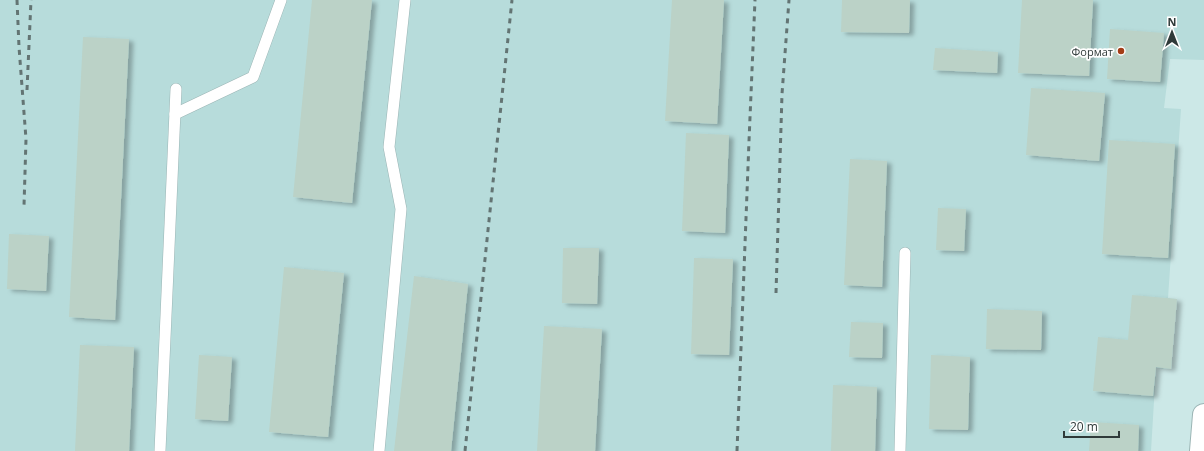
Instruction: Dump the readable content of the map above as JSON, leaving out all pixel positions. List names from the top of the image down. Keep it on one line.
{"places":["Формат"],"scale_bar":"20 m","north":"top"}
